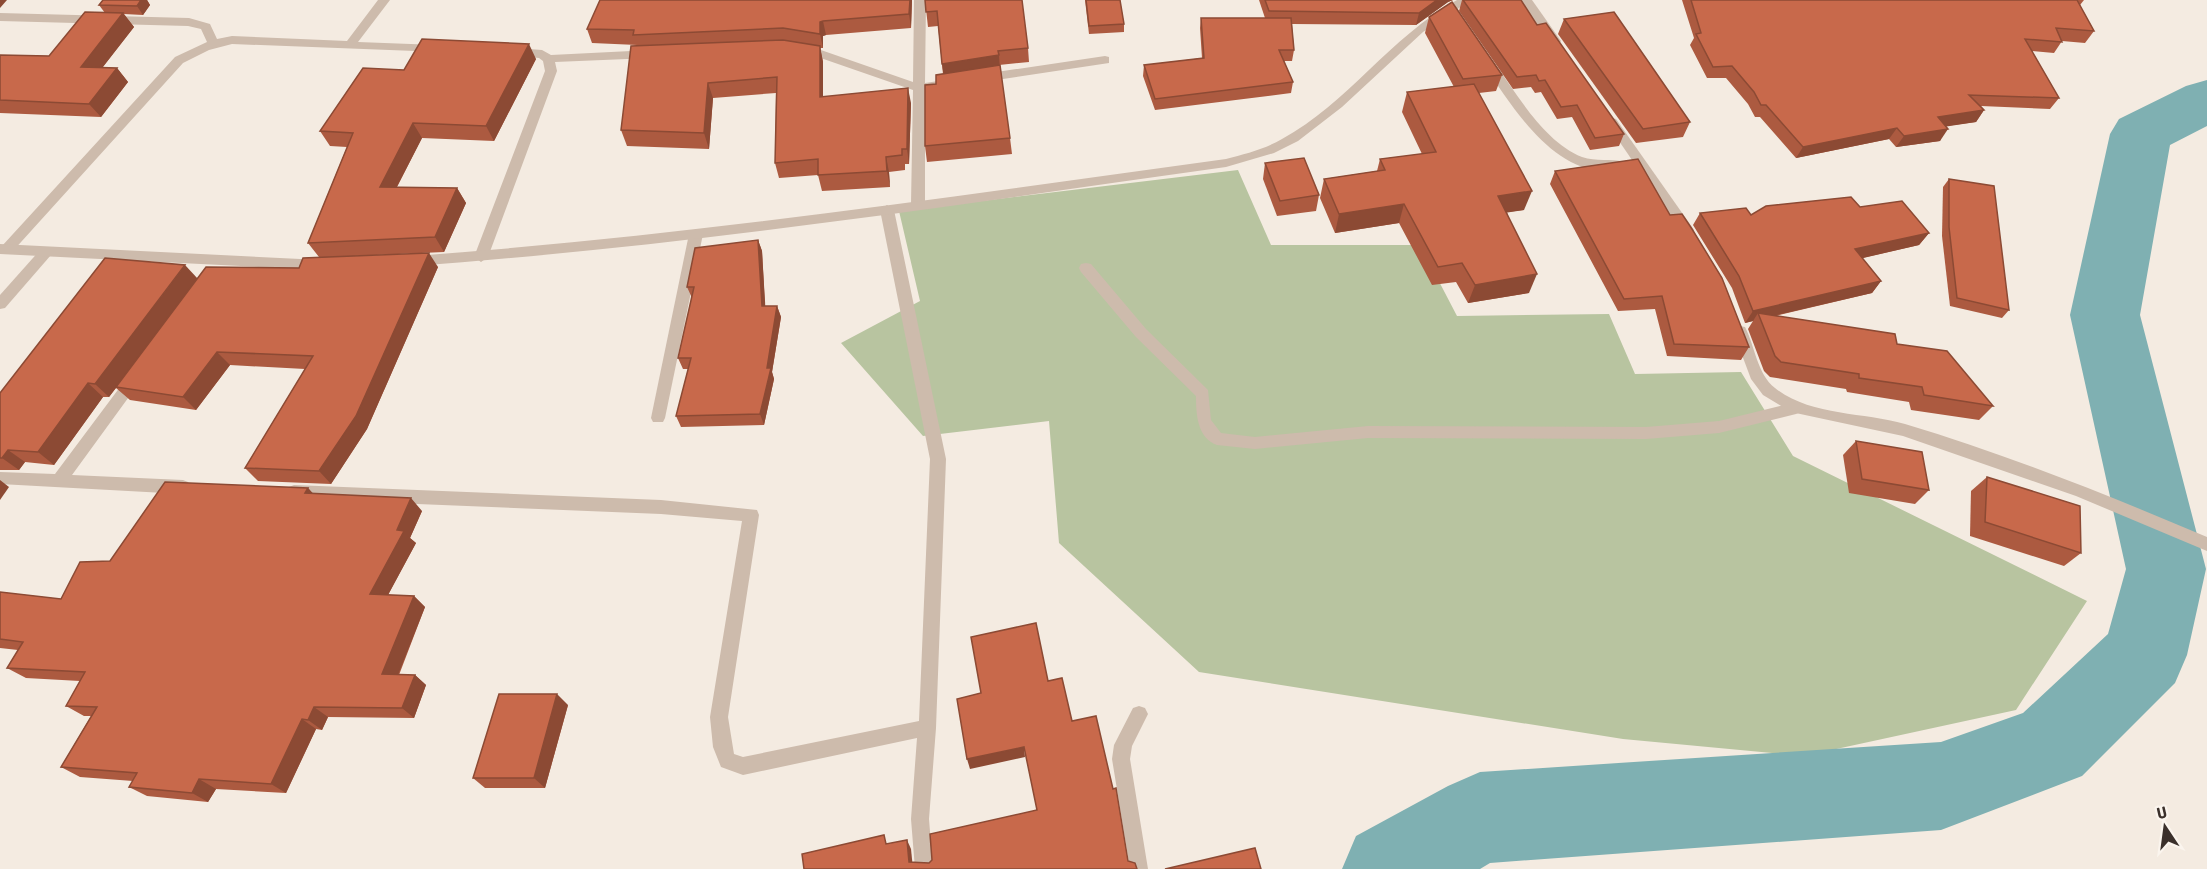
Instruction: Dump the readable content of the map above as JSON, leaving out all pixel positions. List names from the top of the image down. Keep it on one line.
{"north":"top"}
